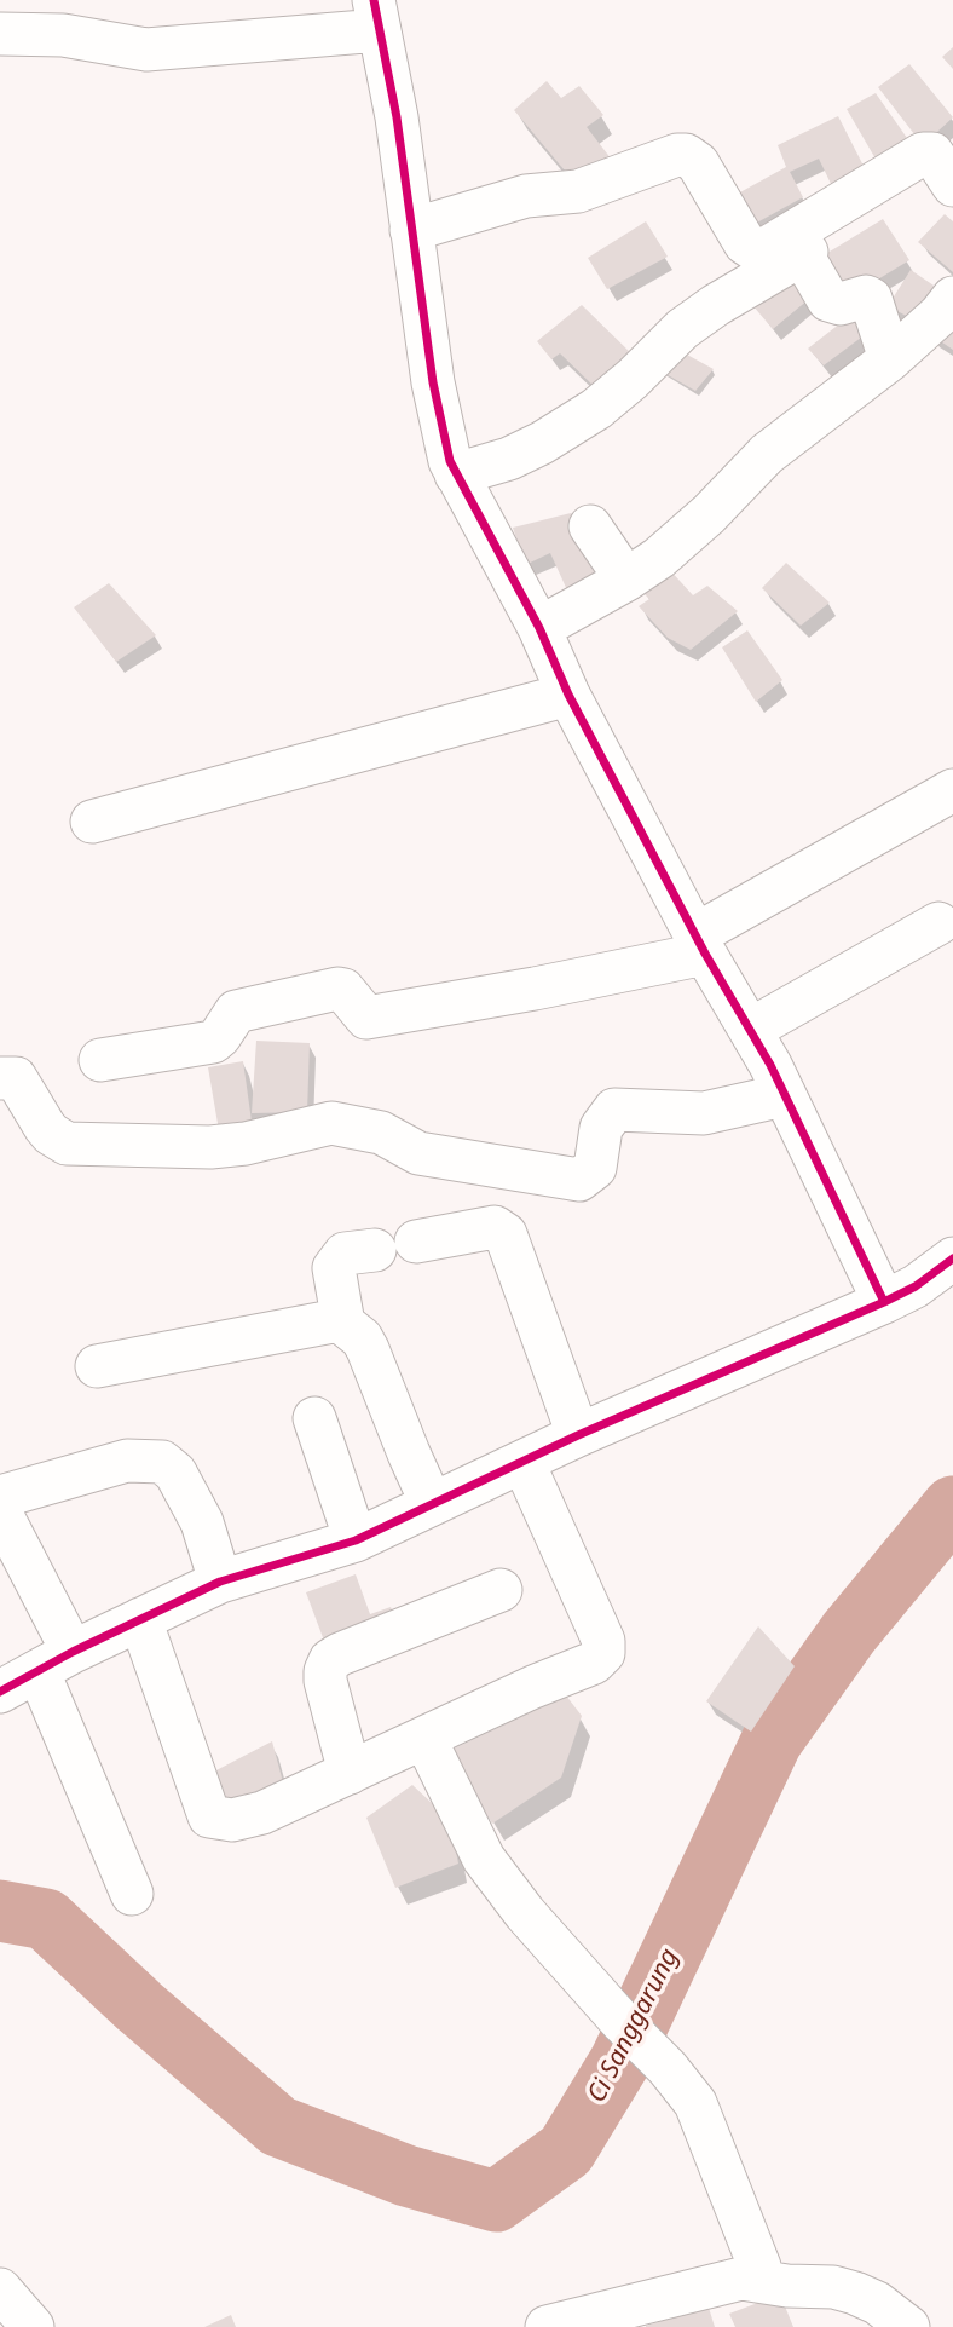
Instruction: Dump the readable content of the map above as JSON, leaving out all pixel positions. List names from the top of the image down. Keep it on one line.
{"water":["Ci Sanggarung"]}
